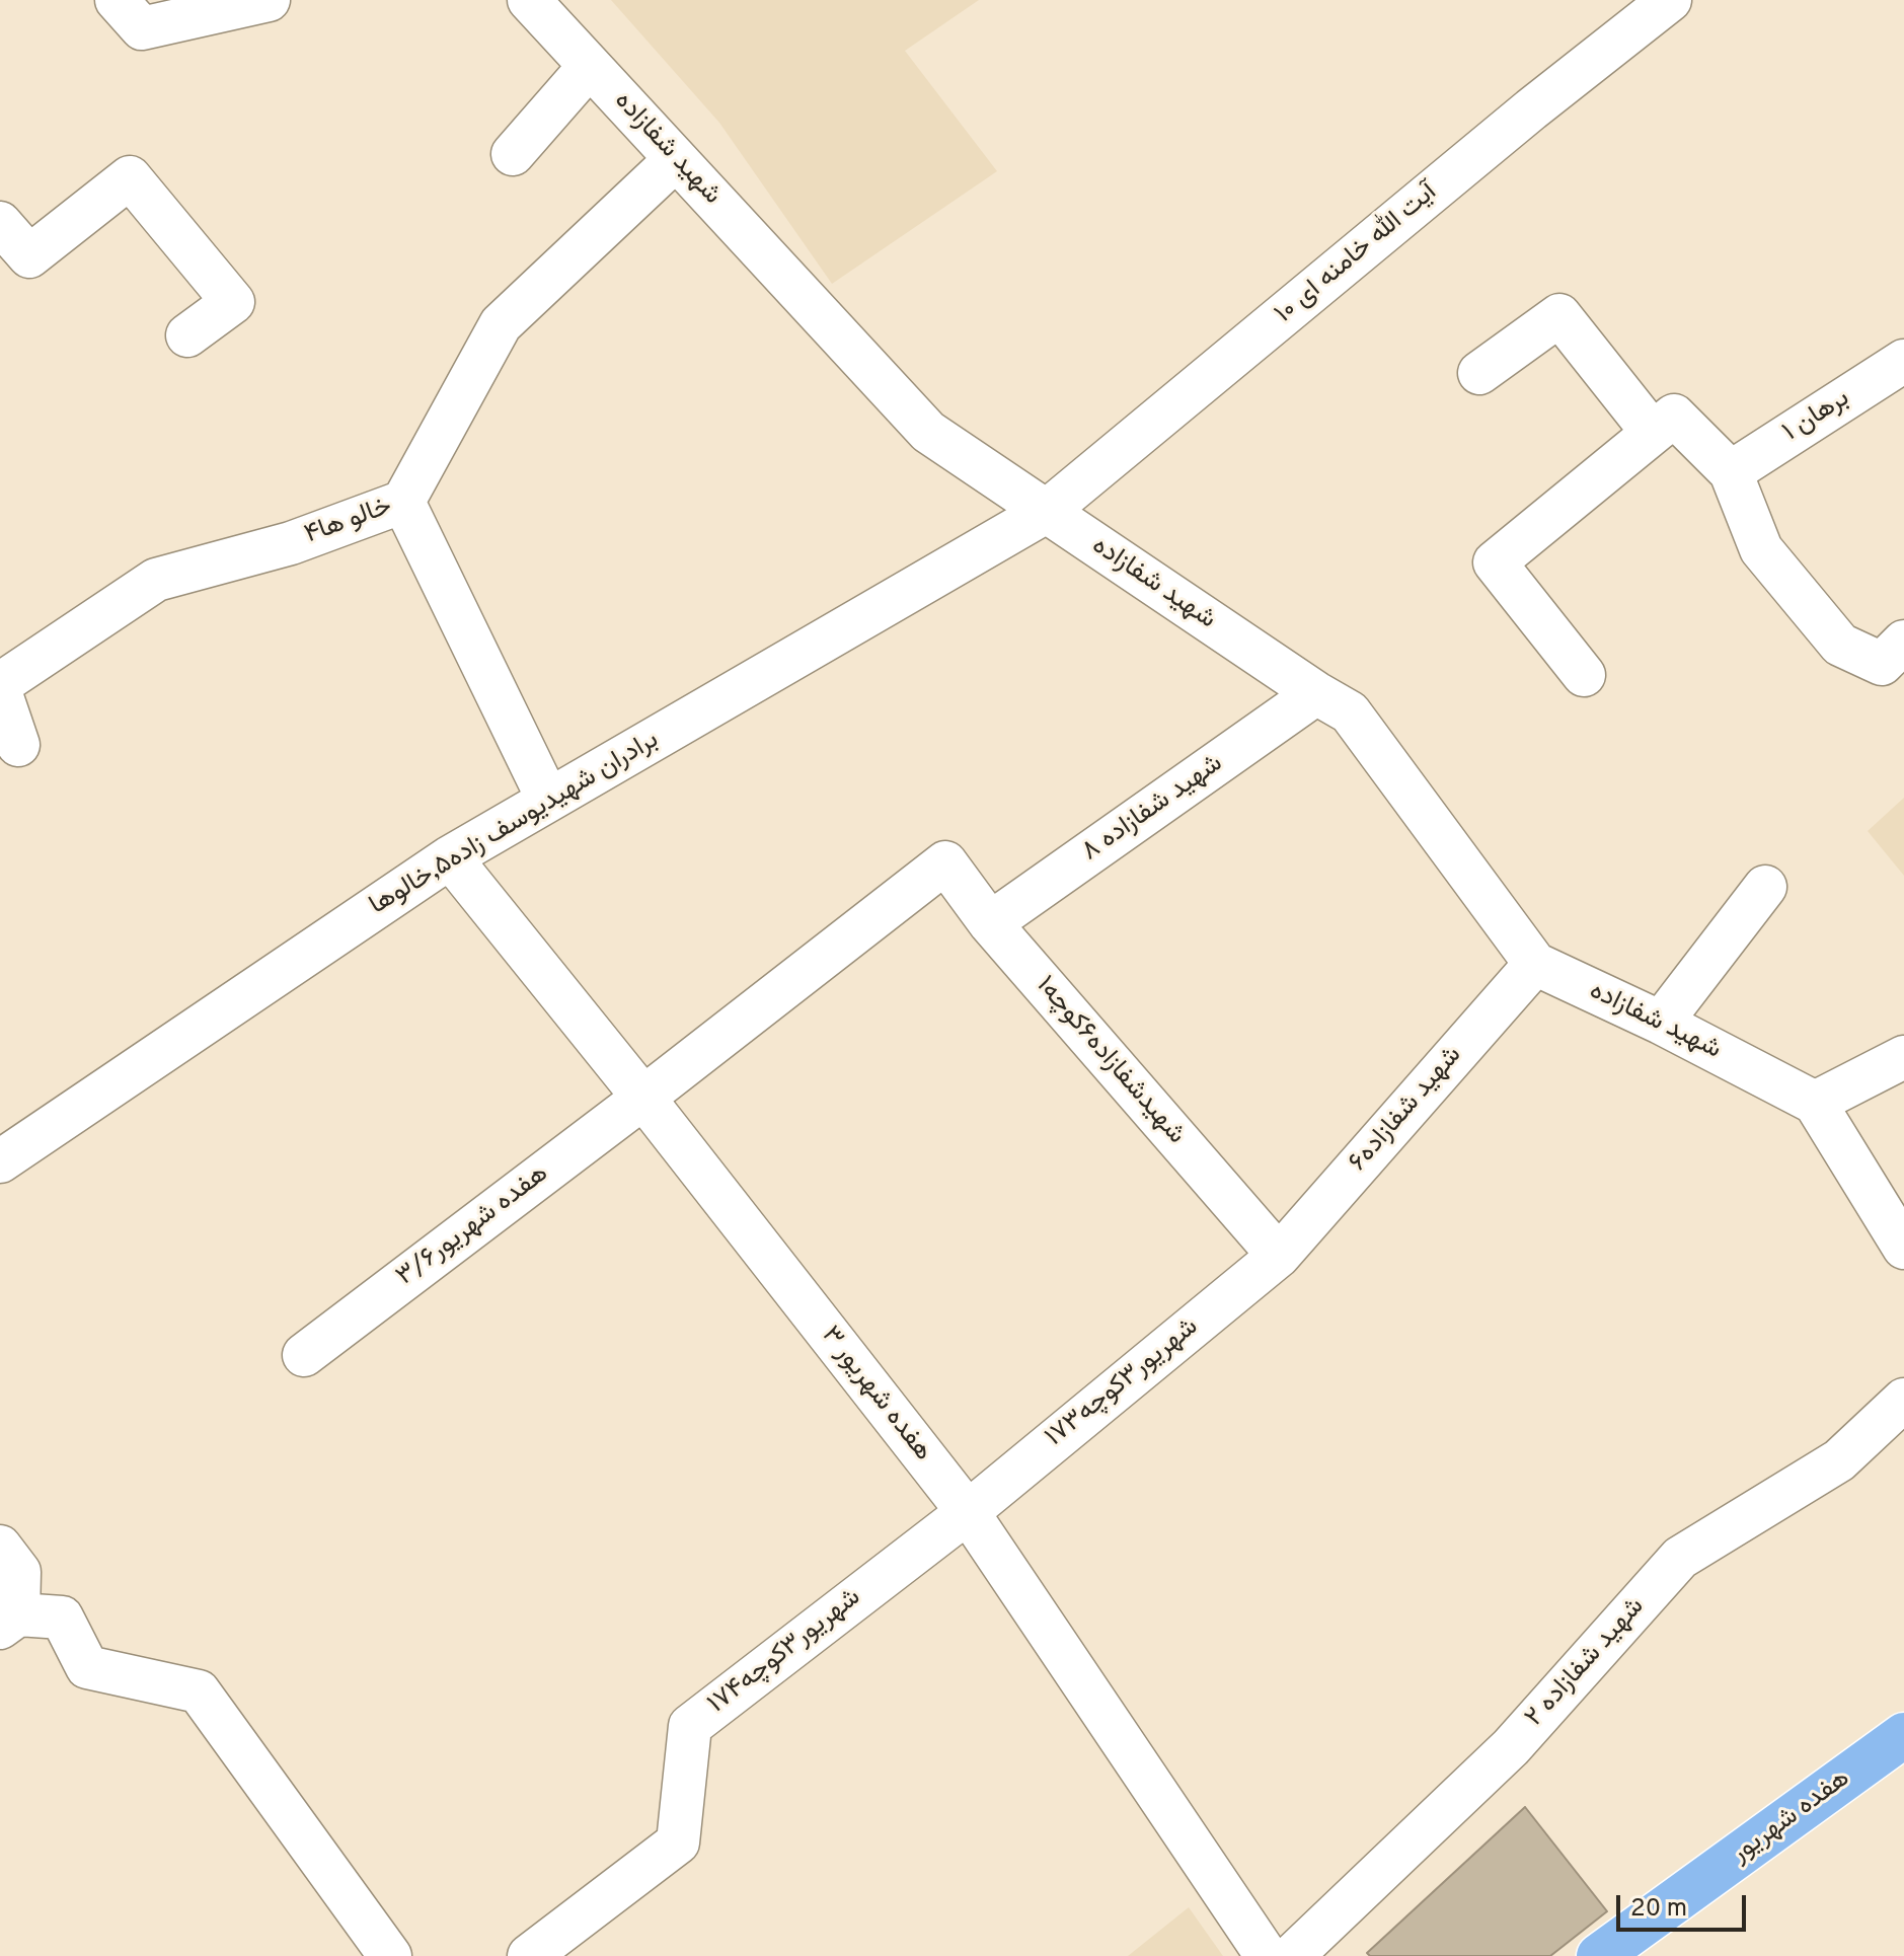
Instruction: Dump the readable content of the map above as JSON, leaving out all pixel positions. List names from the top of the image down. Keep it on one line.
{"streets":{"main road":["هفده شهریور"],"street":["شهید شفازاده","آیت الله خامنه ای ۱۰","برهان ۱","خالو ها۴","شهید شفازاده ۸","برادران شهیدیوسف زاده۵,خالوها","شهیدشفازاده۶کوچه۱","شهید شفازاده۶","هفده شهریور۳/۶","۱۷شهریور۳کوچه۳","هفده شهریور ۳","۱۷شهریور۳کوچه۴","شهید شفازاده ۲"]},"crossings":[["شهید شفازاده","آیت الله خامنه ای ۱۰"],["شهید شفازاده","شهید شفازاده ۸"],["شهید شفازاده","برادران شهیدیوسف زاده۵,خالوها"],["شهید شفازاده","شهید شفازاده۶"],["آیت الله خامنه ای ۱۰","برادران شهیدیوسف زاده۵,خالوها"],["خالو ها۴","برادران شهیدیوسف زاده۵,خالوها"],["شهید شفازاده ۸","شهیدشفازاده۶کوچه۱"],["برادران شهیدیوسف زاده۵,خالوها","هفده شهریور ۳"],["شهیدشفازاده۶کوچه۱","شهید شفازاده۶"],["شهیدشفازاده۶کوچه۱","هفده شهریور۳/۶"],["شهیدشفازاده۶کوچه۱","۱۷شهریور۳کوچه۳"],["شهید شفازاده۶","۱۷شهریور۳کوچه۳"],["هفده شهریور۳/۶","هفده شهریور ۳"],["۱۷شهریور۳کوچه۳","هفده شهریور ۳"],["۱۷شهریور۳کوچه۳","۱۷شهریور۳کوچه۴"],["هفده شهریور ۳","۱۷شهریور۳کوچه۴"]],"scale_bar":"20 m"}
